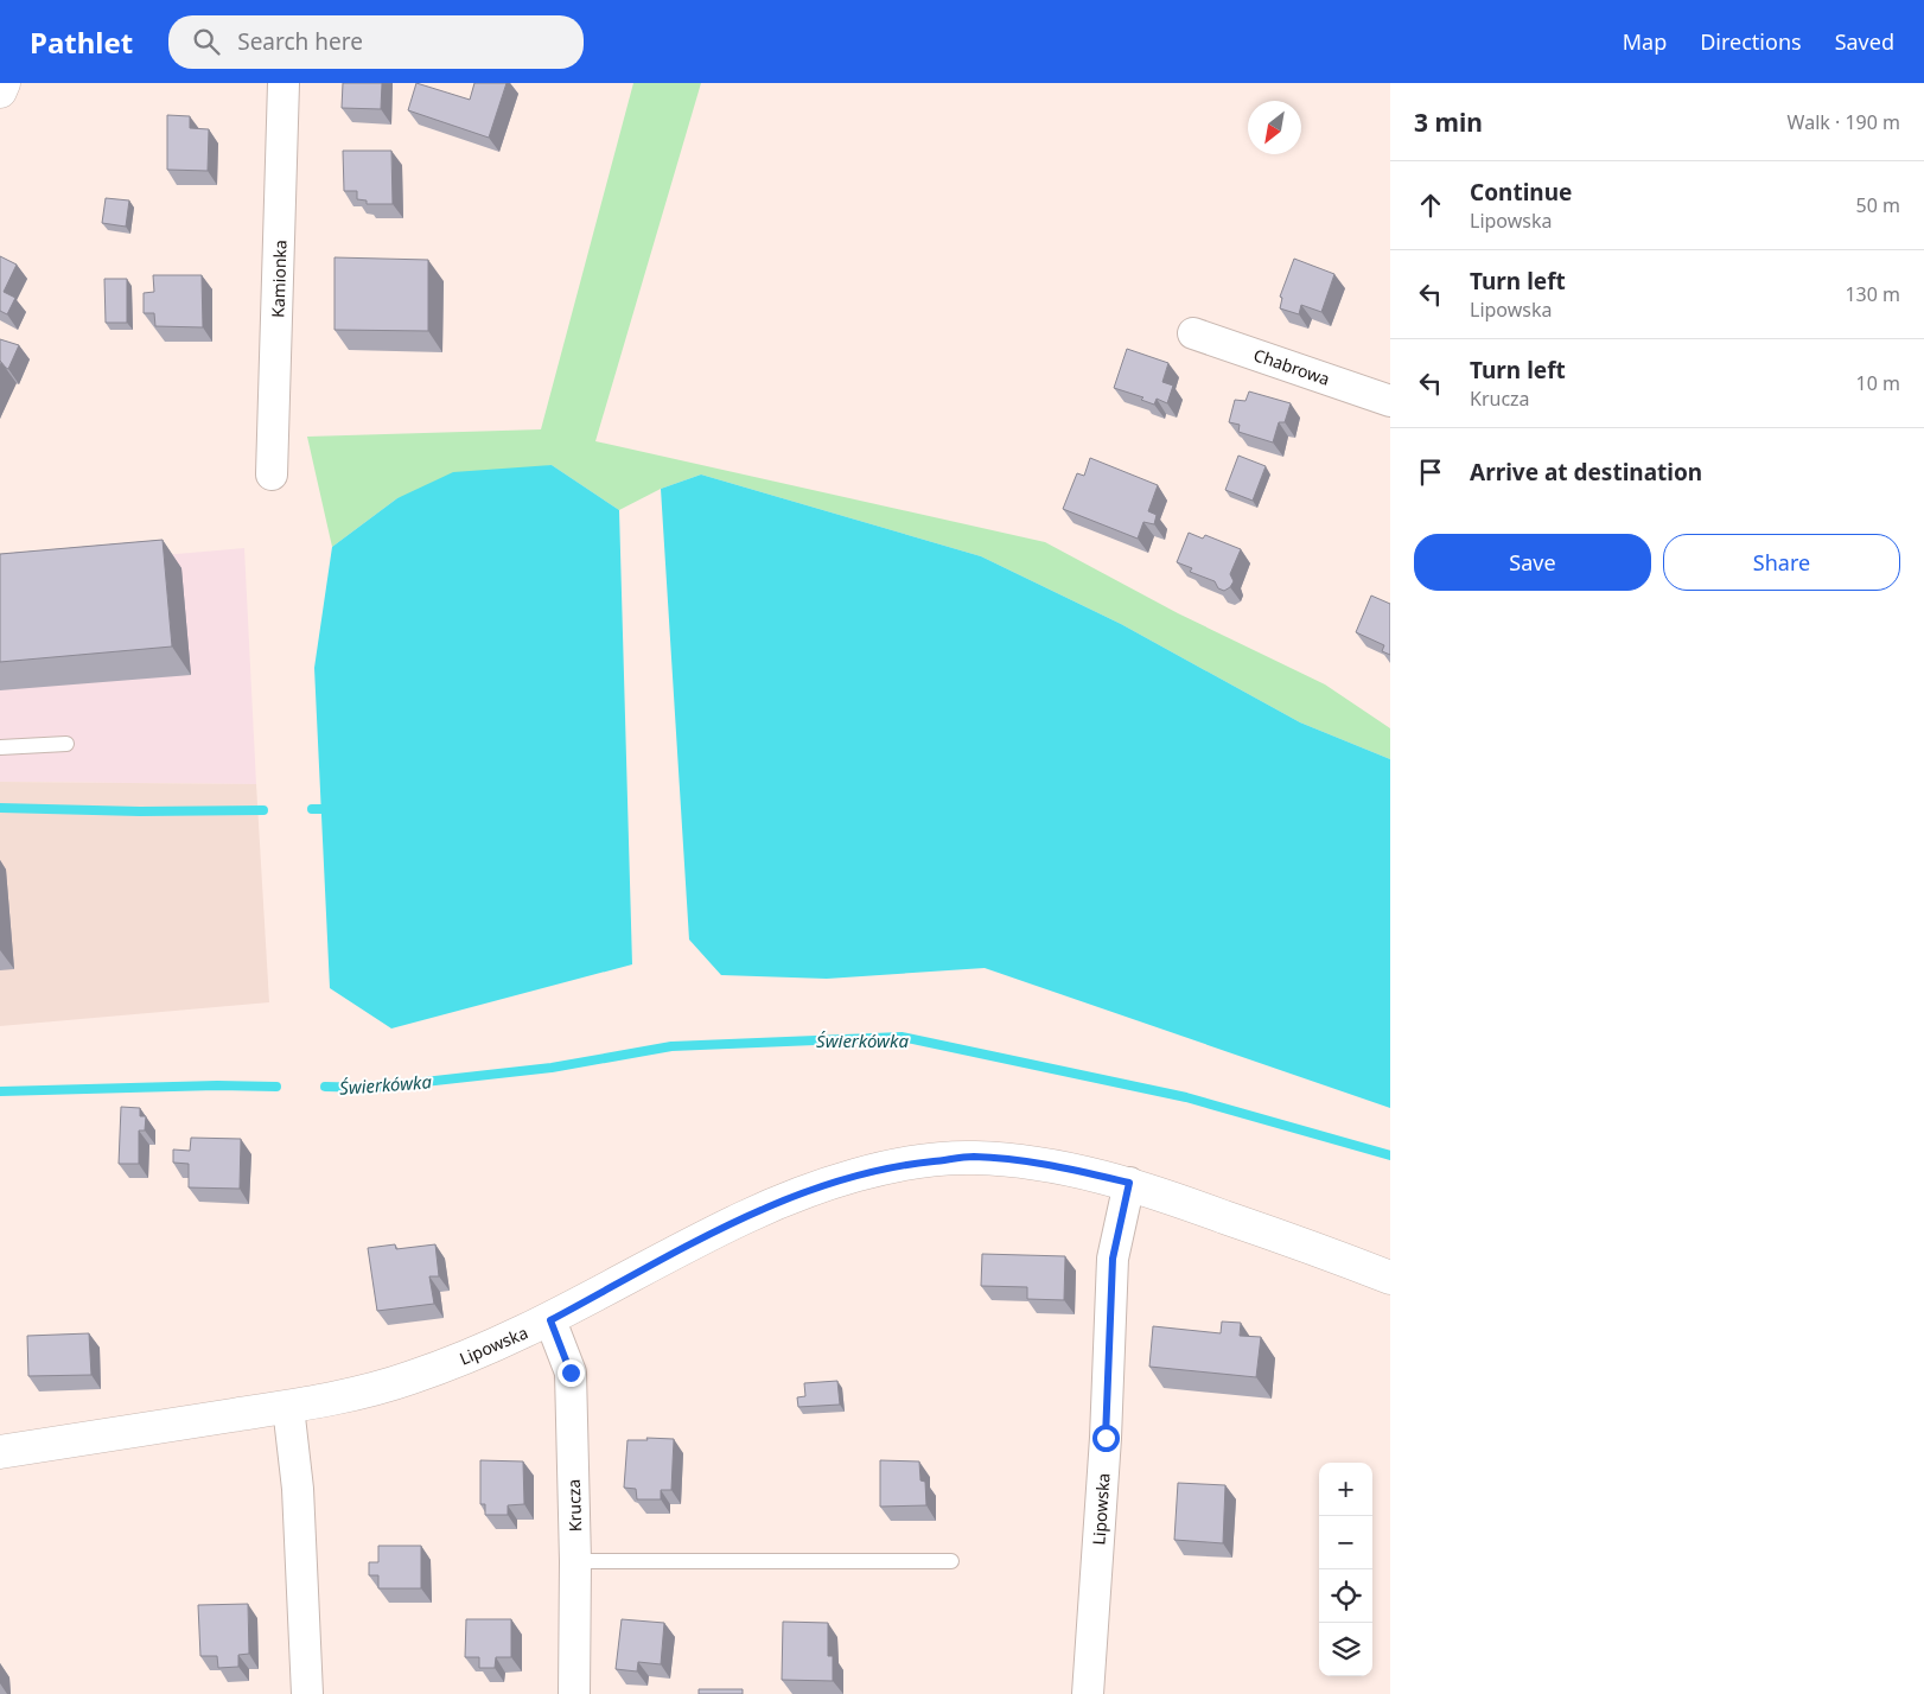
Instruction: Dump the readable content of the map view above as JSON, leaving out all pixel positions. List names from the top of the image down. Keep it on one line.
{"streets":{"street":["Kamionka","Chabrowa","Lipowska","Krucza"]},"crossings":[["Lipowska","Krucza"]],"water":["Świerkówka"],"north":"bottom left","page":{"header":"Pathlet","search":"Search here","nav":["Map","Directions","Saved"],"heading":["3 min","Walk · 190 m"],"list":[["Continue","Lipowska","50 m"],["Turn left","Lipowska","130 m"],["Turn left","Krucza","10 m"],"Arrive at destination"],"buttons":["Save","Share"],"map_buttons":["+","−"]}}
